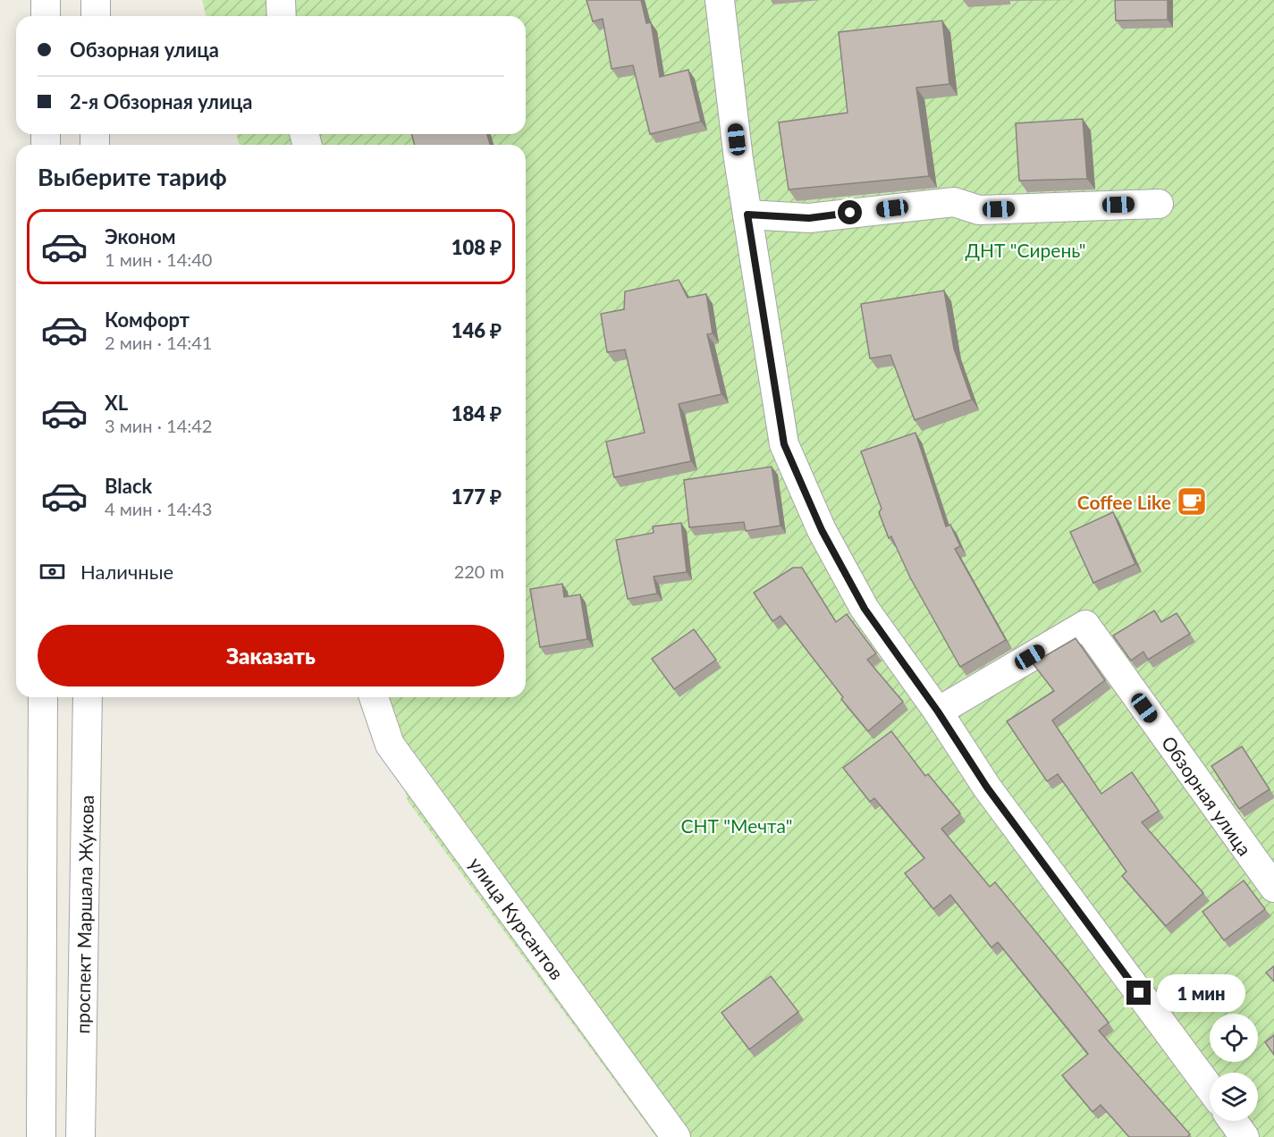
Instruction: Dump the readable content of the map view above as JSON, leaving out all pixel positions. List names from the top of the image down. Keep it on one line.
{"streets":{"street":["Обзорная улица","проспект Маршала Жукова","улица Курсантов"]},"parks":["ДНТ \"Сирень\"","СНТ \"Мечта\""],"places":{"cafe":["Coffee Like"]},"page":{"banner":["Обзорная улица","2-я Обзорная улица"],"heading":"Выберите тариф","list":[{"name":"Эконом","note":"1 мин · 14:40","value":"108 ₽"},{"name":"Комфорт","note":"2 мин · 14:41","value":"146 ₽"},{"name":"XL","note":"3 мин · 14:42","value":"184 ₽"},{"name":"Black","note":"4 мин · 14:43","value":"177 ₽"}],"pay":["Наличные","220 m"],"buttons":"Заказать","bubble":"1 мин"}}
